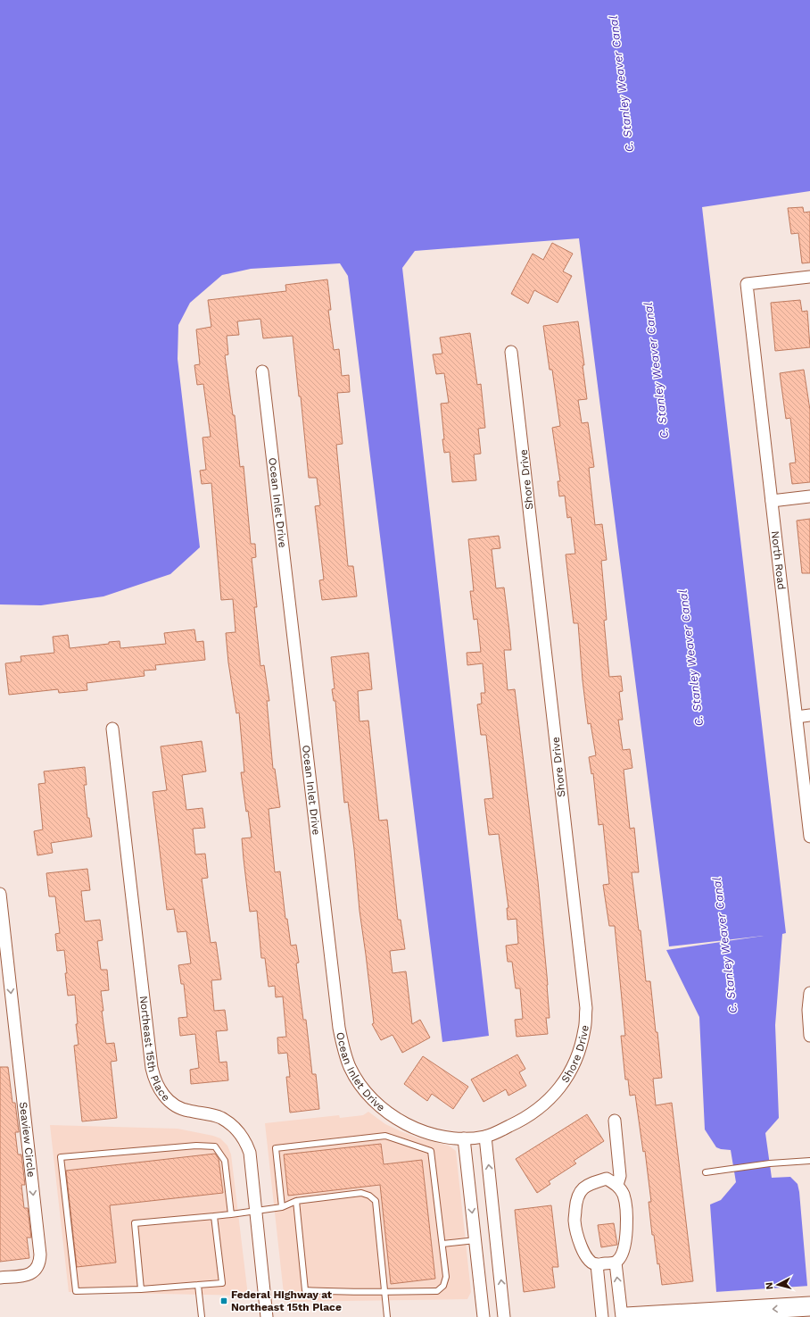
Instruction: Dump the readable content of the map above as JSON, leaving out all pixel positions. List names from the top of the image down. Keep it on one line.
{"streets":{"street":["Shore Drive","Ocean Inlet Drive","North Road","Northeast 15th Place","Seaview Circle"]},"crossings":[["Shore Drive","Ocean Inlet Drive"]],"one_way":["Seaview Circle"],"water":["C. Stanley Weaver Canal"],"places":{"transit":["Federal Highway at Northeast 15th Place"]},"north":"left"}
